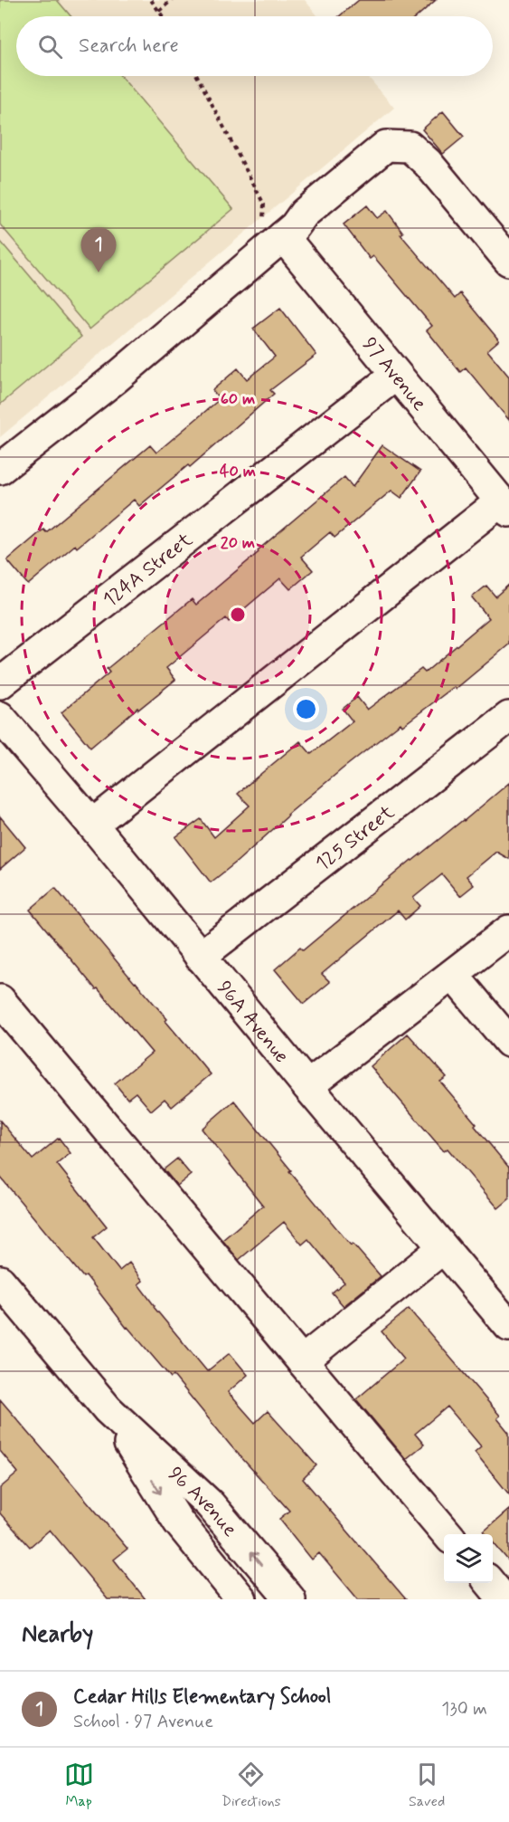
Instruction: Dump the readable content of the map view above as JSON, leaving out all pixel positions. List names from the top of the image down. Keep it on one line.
{"streets":{"street":["97 Avenue","124A Street","125 Street","96A Avenue","96 Avenue"]},"crossings":[["97 Avenue","124A Street"],["125 Street","96A Avenue"]],"page":{"search":"Search here","pins":"1","heading":"Nearby","list":[{"mark":"1","name":"Cedar Hills Elementary School","note":"School · 97 Avenue","value":"130 m"}],"nav":["Map","Directions","Saved"]},"rings":["60 m","40 m","20 m"]}
